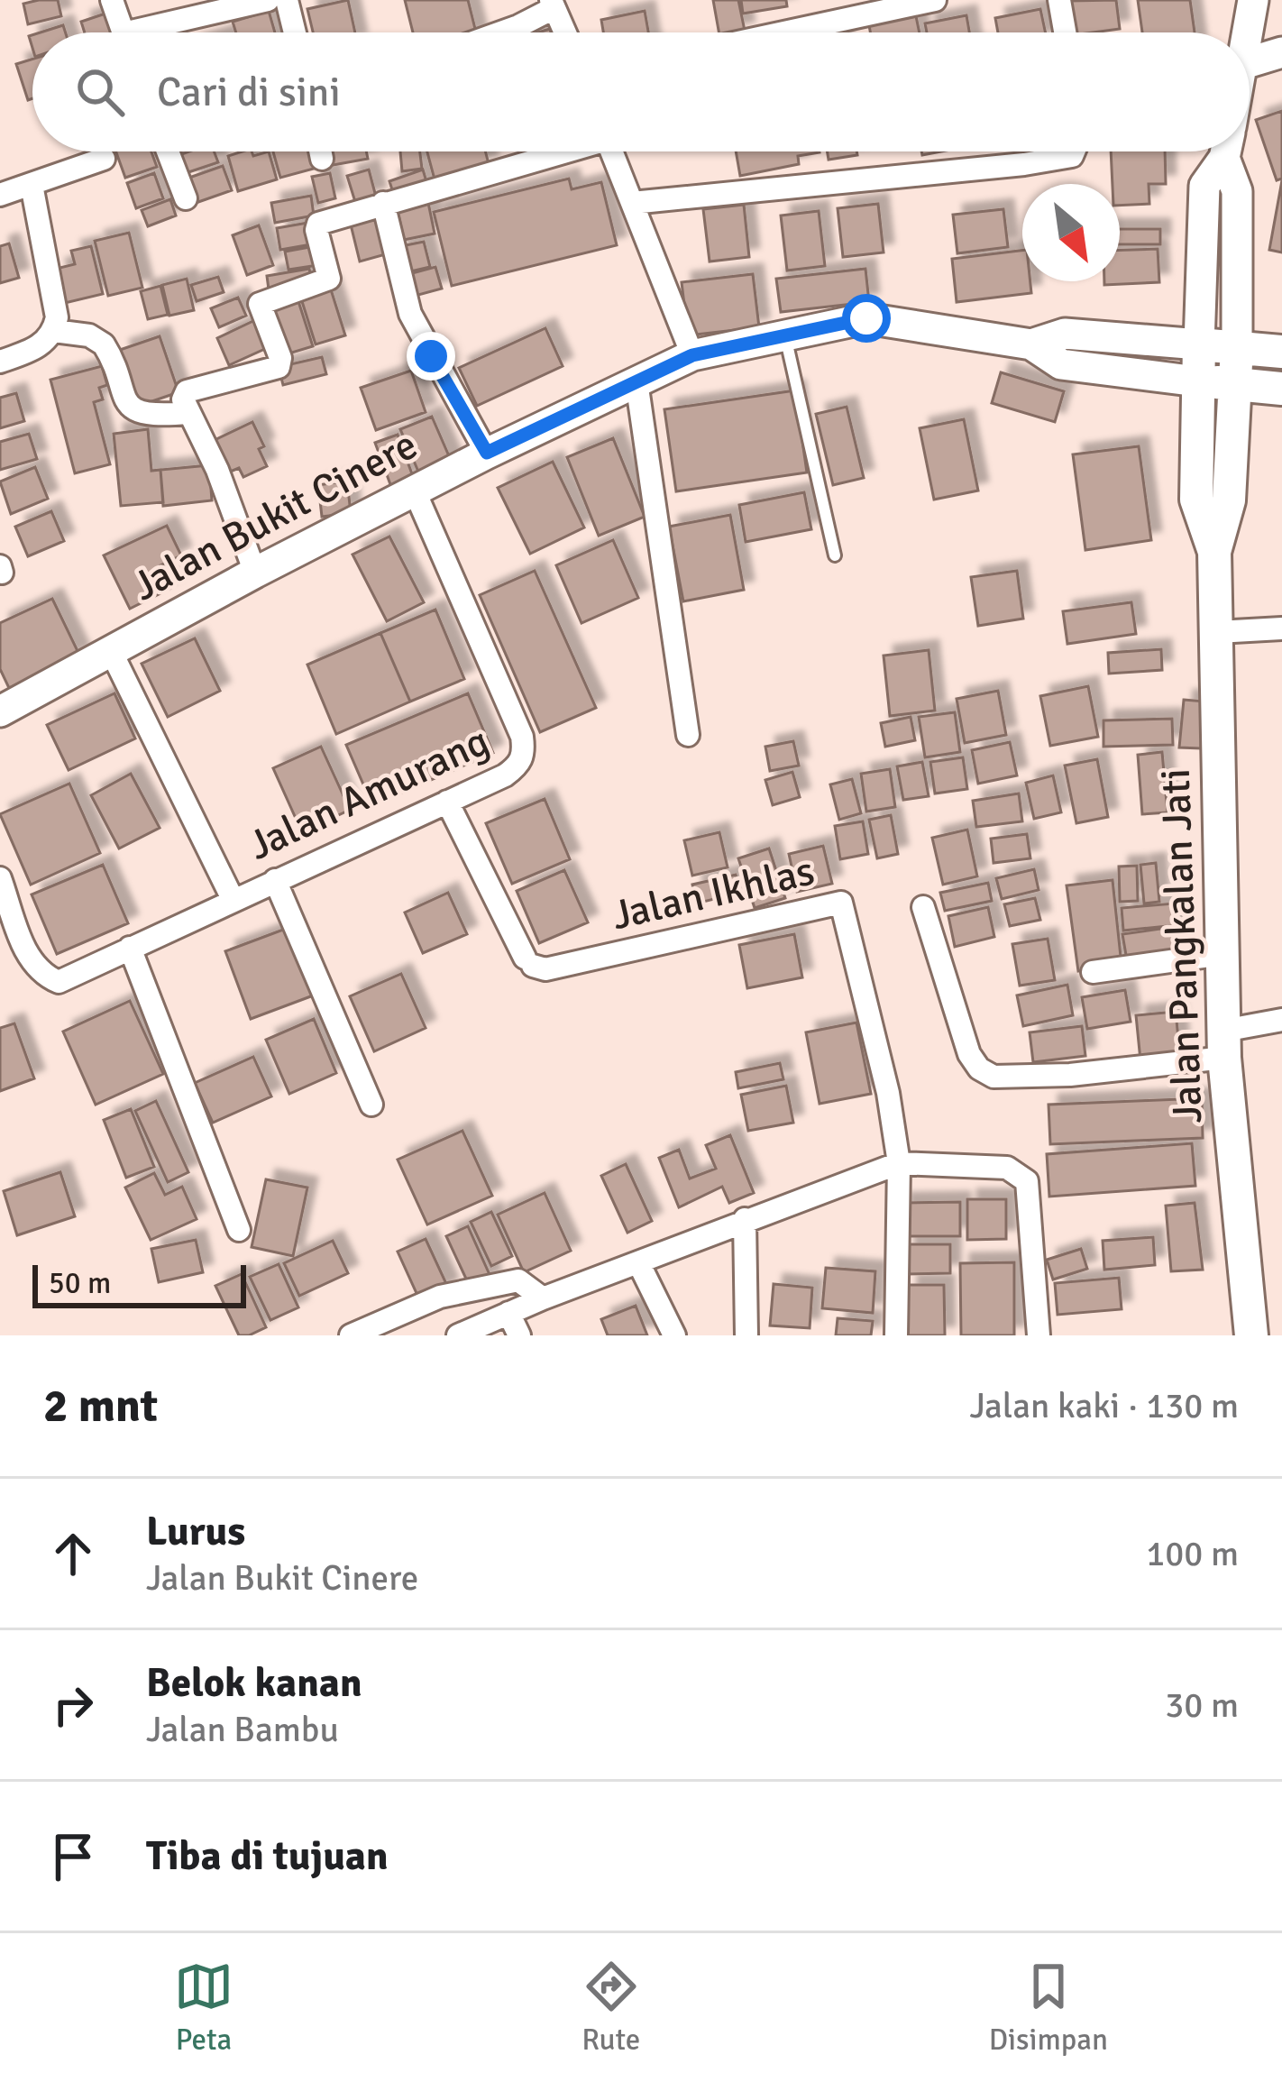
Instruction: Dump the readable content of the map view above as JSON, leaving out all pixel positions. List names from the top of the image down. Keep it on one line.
{"streets":{"main road":["Jalan Bukit Cinere","Jalan Pangkalan Jati"],"street":["Jalan Amurang","Jalan Ikhlas"]},"crossings":[["Jalan Bukit Cinere","Jalan Amurang"],["Jalan Bukit Cinere","Jalan Pangkalan Jati"],["Jalan Amurang","Jalan Ikhlas"]],"scale_bar":"50 m","north":"bottom right","page":{"search":"Cari di sini","scale":"50 m","heading":["2 mnt","Jalan kaki · 130 m"],"list":[["Lurus","Jalan Bukit Cinere","100 m"],["Belok kanan","Jalan Bambu","30 m"],"Tiba di tujuan"],"nav":["Peta","Rute","Disimpan"]}}
